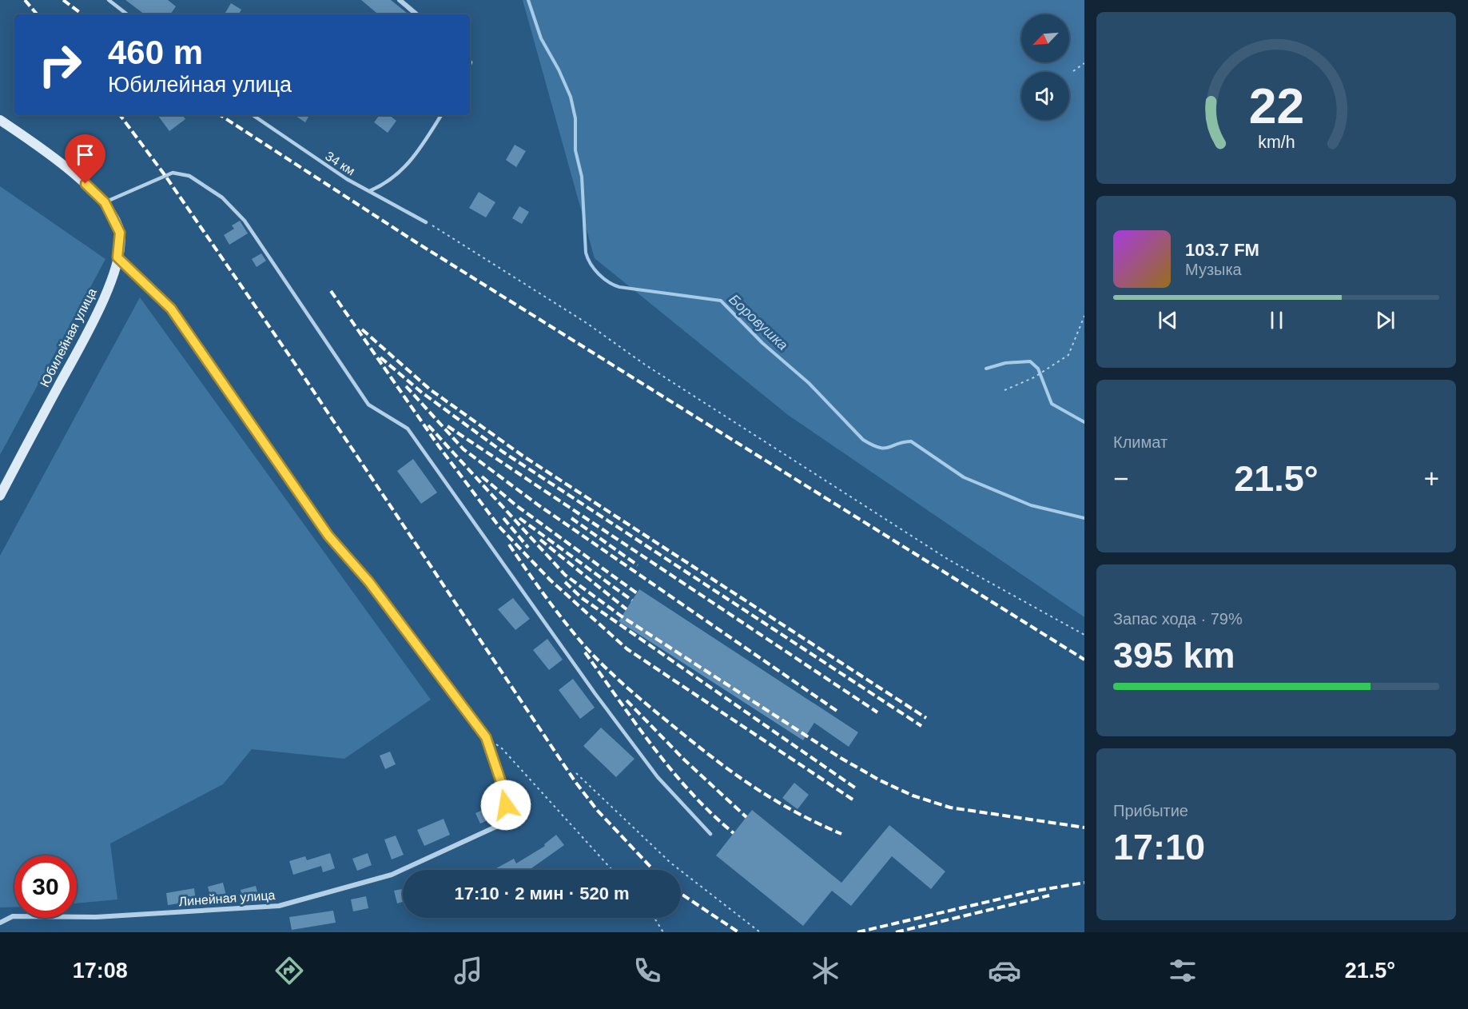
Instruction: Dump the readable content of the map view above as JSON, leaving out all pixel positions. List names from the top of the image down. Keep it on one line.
{"streets":{"main road":["Юбилейная улица"],"street":["Линейная улица"],"lane":["34 км"]},"water":["Боровушка"],"north":"bottom left","page":{"turn":["460 m","Юбилейная улица"],"song":["103.7 FM","Музыка"],"tile":["Климат",["Запас хода · 79%","395 km"],["Прибытие","17:10"]],"heat":["−","21.5°","+"],"limit":"30","trip":"17:10 · 2 мин · 520 m","tabs":["17:08","21.5°"],"gauge":["22","km/h"]}}
